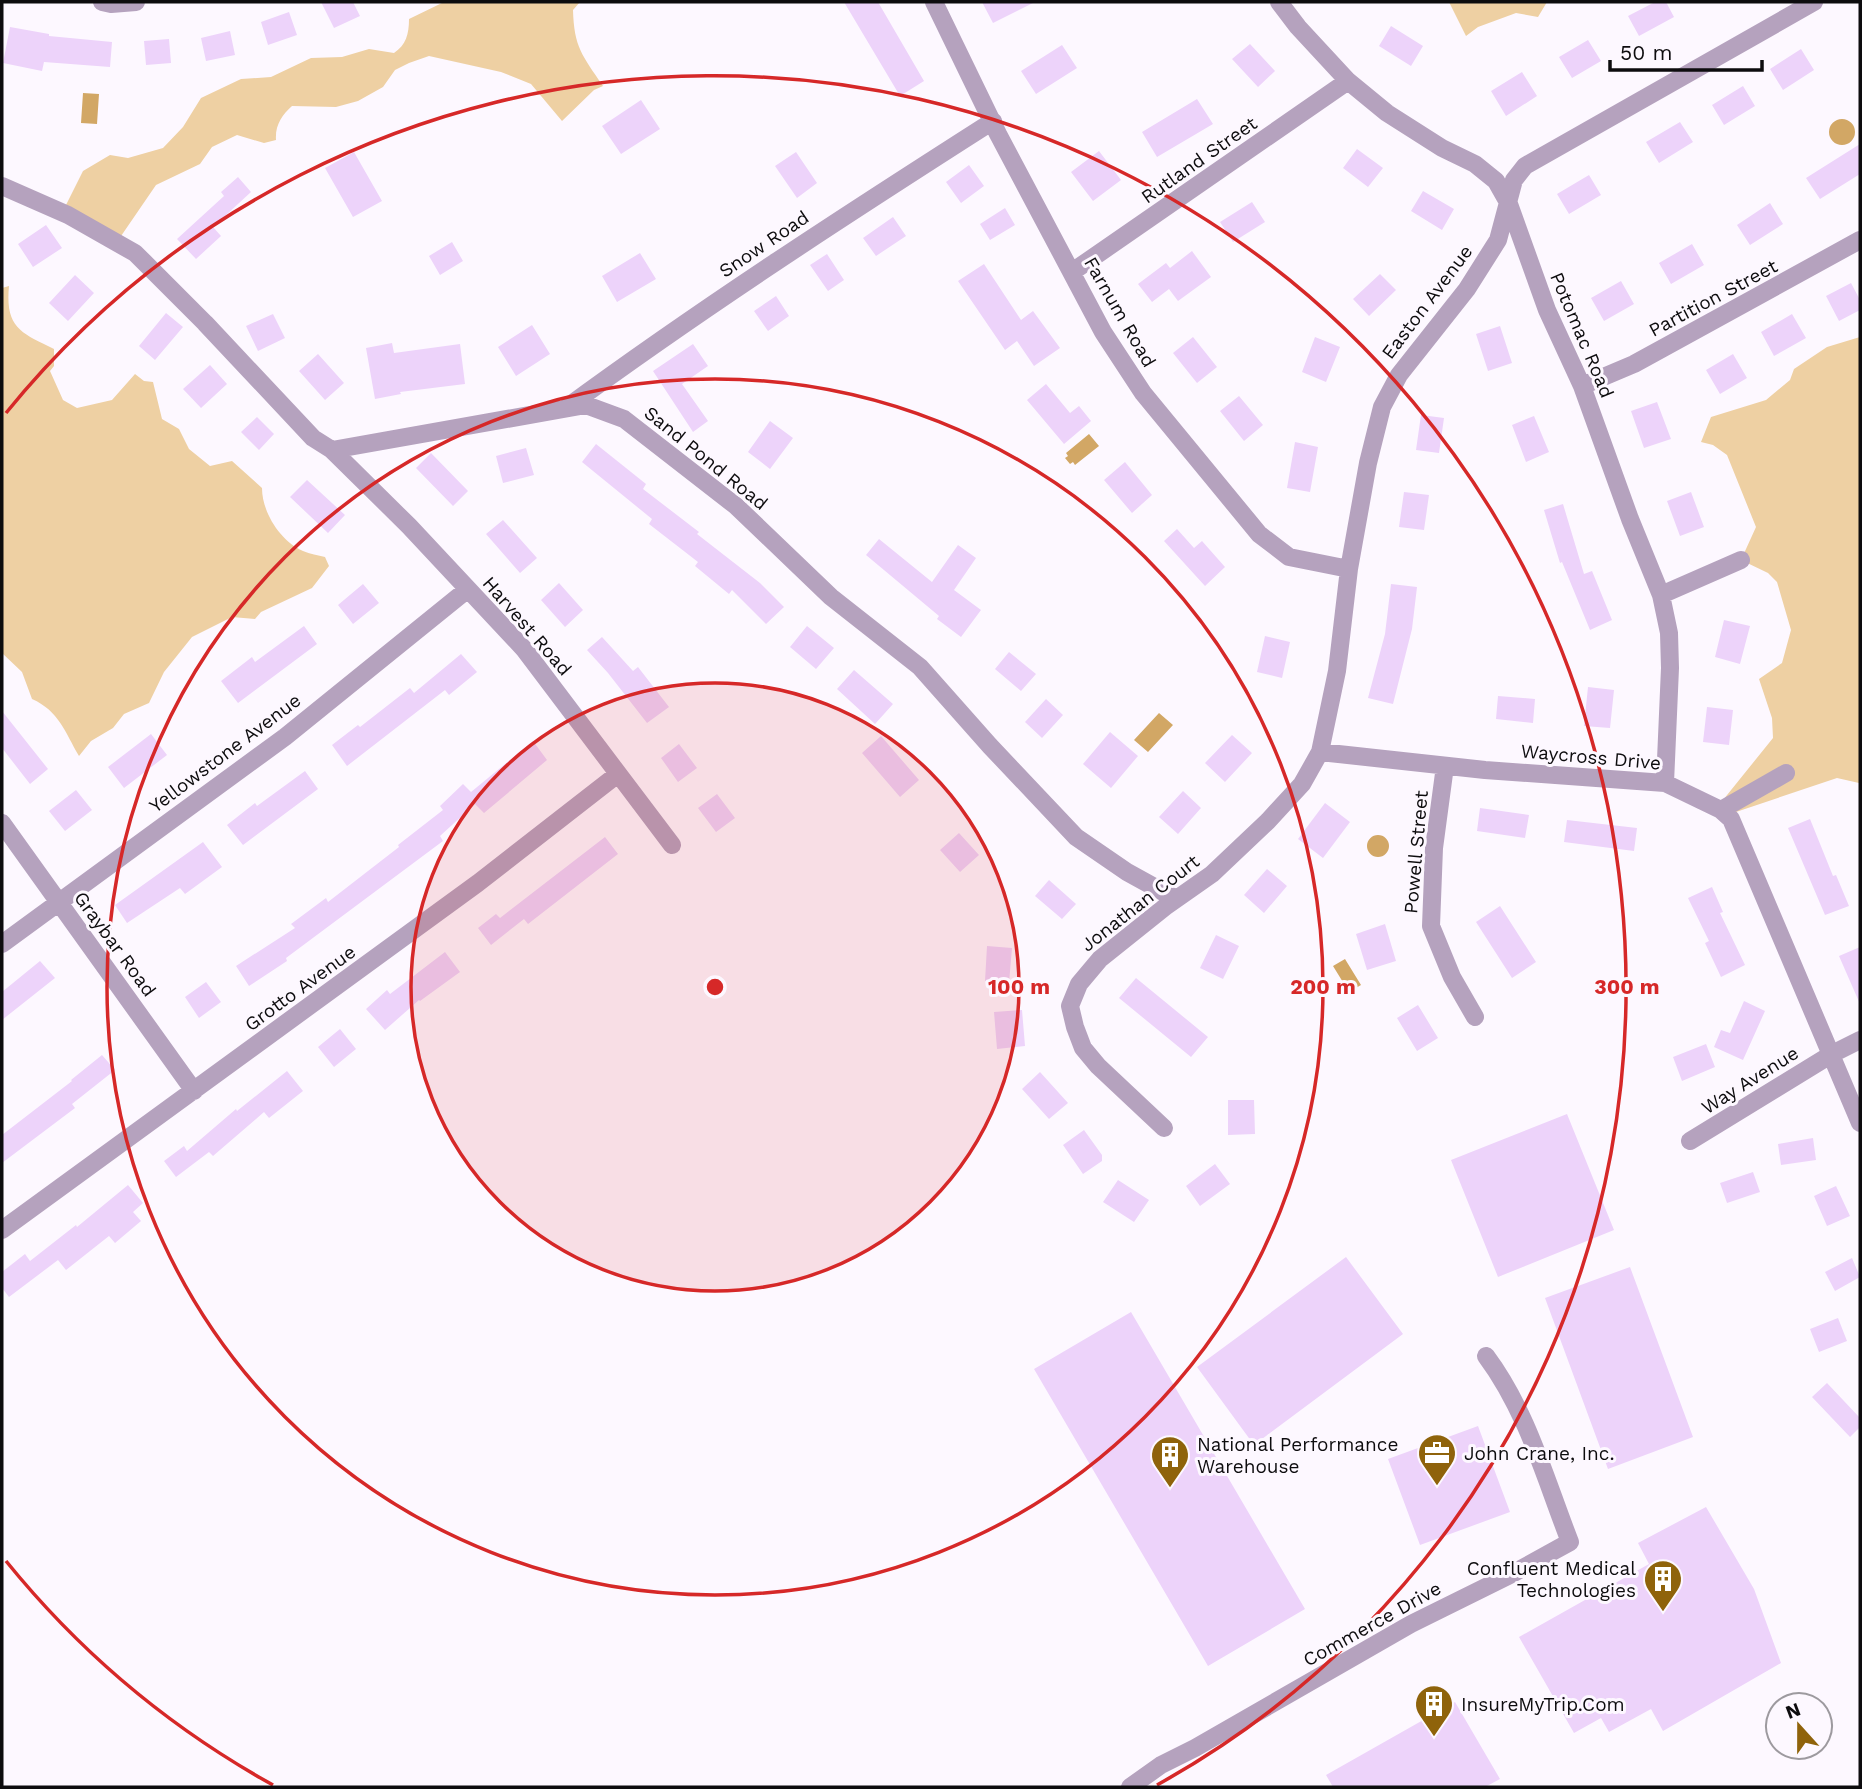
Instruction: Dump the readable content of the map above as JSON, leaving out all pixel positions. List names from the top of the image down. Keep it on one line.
{"streets":{"street":["Rutland Street","Snow Road","Partition Street","Easton Avenue","Farnum Road","Potomac Road","Sand Pond Road","Harvest Road","Yellowstone Avenue","Waycross Drive","Powell Street","Jonathan Court","Graybar Road","Grotto Avenue","Way Avenue","Commerce Drive"]},"crossings":[["Rutland Street","Farnum Road"],["Rutland Street","Potomac Road"],["Snow Road","Farnum Road"],["Snow Road","Sand Pond Road"],["Partition Street","Potomac Road"],["Easton Avenue","Farnum Road"],["Easton Avenue","Potomac Road"],["Easton Avenue","Waycross Drive"],["Easton Avenue","Jonathan Court"],["Potomac Road","Waycross Drive"],["Sand Pond Road","Harvest Road"],["Sand Pond Road","Jonathan Court"],["Harvest Road","Yellowstone Avenue"],["Harvest Road","Grotto Avenue"],["Yellowstone Avenue","Graybar Road"],["Waycross Drive","Powell Street"],["Waycross Drive","Jonathan Court"],["Graybar Road","Grotto Avenue"]],"places":{"office":["John Crane, Inc."],"building":["National Performance Warehouse","Confluent Medical Technologies","InsureMyTrip.Com"]},"scale_bar":"50 m","north":"top","rings":["100 m","200 m","300 m"]}
